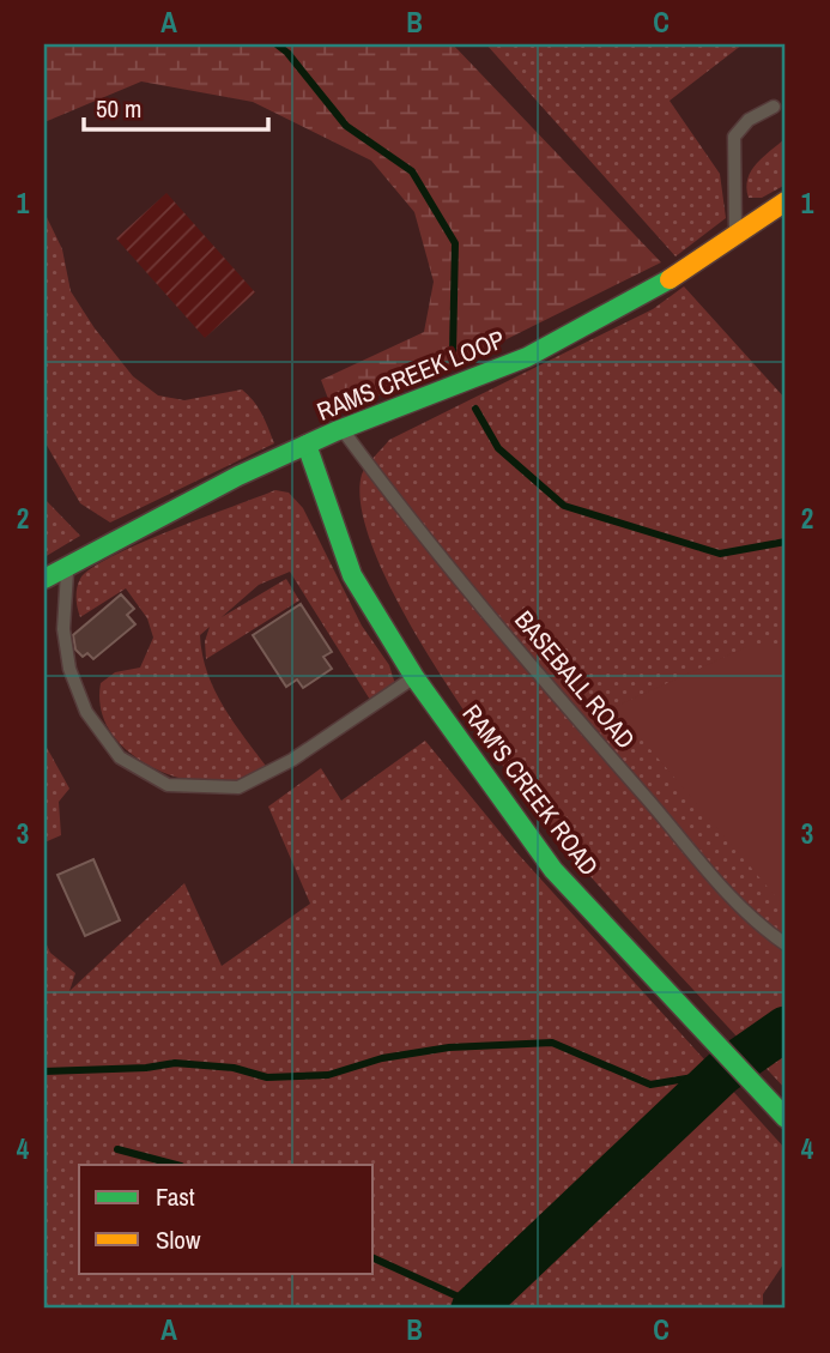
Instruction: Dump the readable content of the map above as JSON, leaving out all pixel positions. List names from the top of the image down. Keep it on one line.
{"streets":{"street":["RAMS CREEK LOOP","RAM'S CREEK ROAD"],"lane":["BASEBALL ROAD"]},"crossings":[["RAMS CREEK LOOP","BASEBALL ROAD"],["RAMS CREEK LOOP","RAM'S CREEK ROAD"]],"legend":["Fast","Slow"],"scale_bar":"50 m","grid":{"columns":["A","B","C"],"rows":["1","2","3","4"]}}
